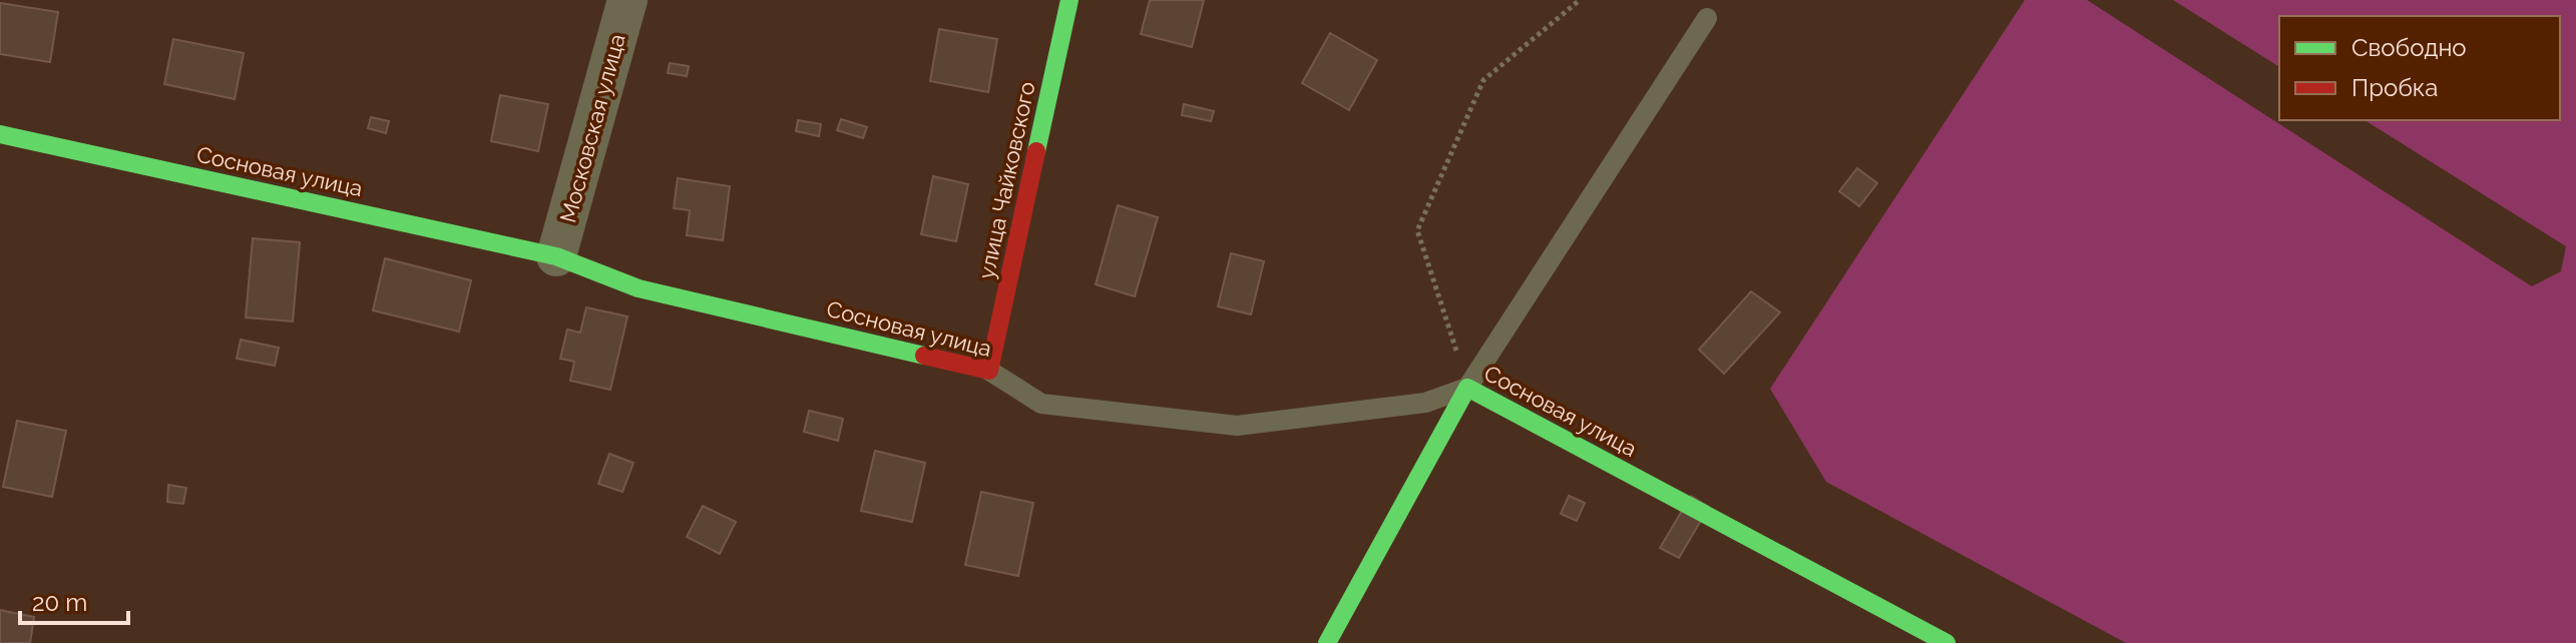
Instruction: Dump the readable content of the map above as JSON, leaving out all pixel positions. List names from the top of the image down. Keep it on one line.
{"streets":{"street":["Московская улица","Сосновая улица","улица Чайковского"]},"crossings":[["Московская улица","Сосновая улица"],["Сосновая улица","улица Чайковского"]],"legend":["Свободно","Пробка"],"scale_bar":"20 m"}
